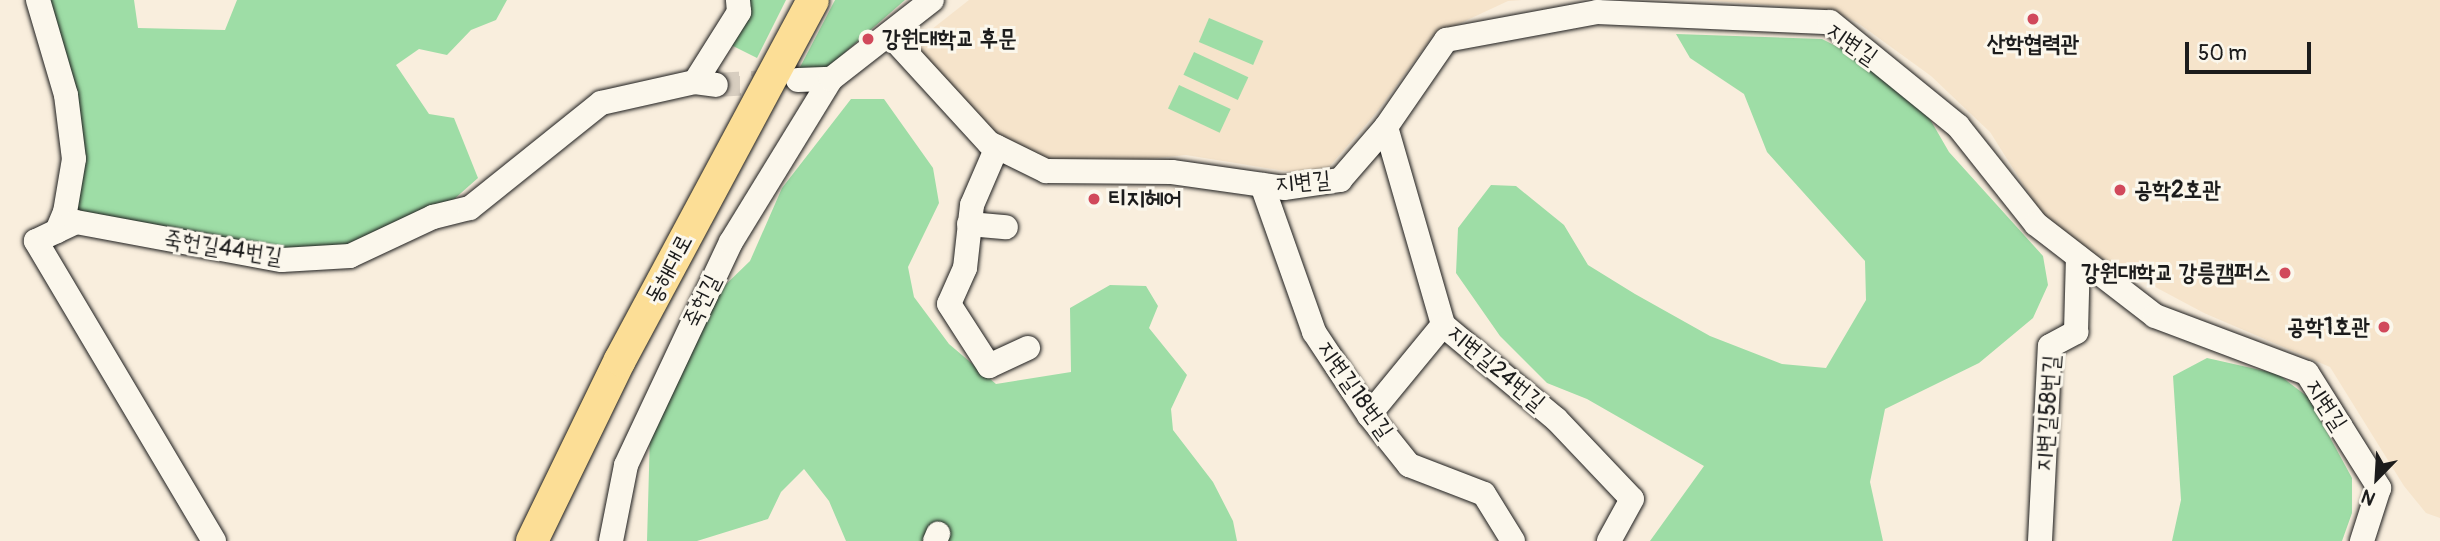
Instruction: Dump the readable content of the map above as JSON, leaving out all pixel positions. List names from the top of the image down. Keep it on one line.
{"streets":{"main road":["동해대로"],"street":["지변길","죽헌길44번길","죽헌길","지변길24번길","지변길18번길","지변길58번길"]},"crossings":[["지변길","지변길24번길"],["지변길","지변길18번길"],["지변길","지변길58번길"]],"places":["산학협력관","강원대학교 후문","공학2호관","티지헤어","강원대학교 강릉캠퍼스","공학1호관"],"scale_bar":"50 m","north":"bottom left"}
